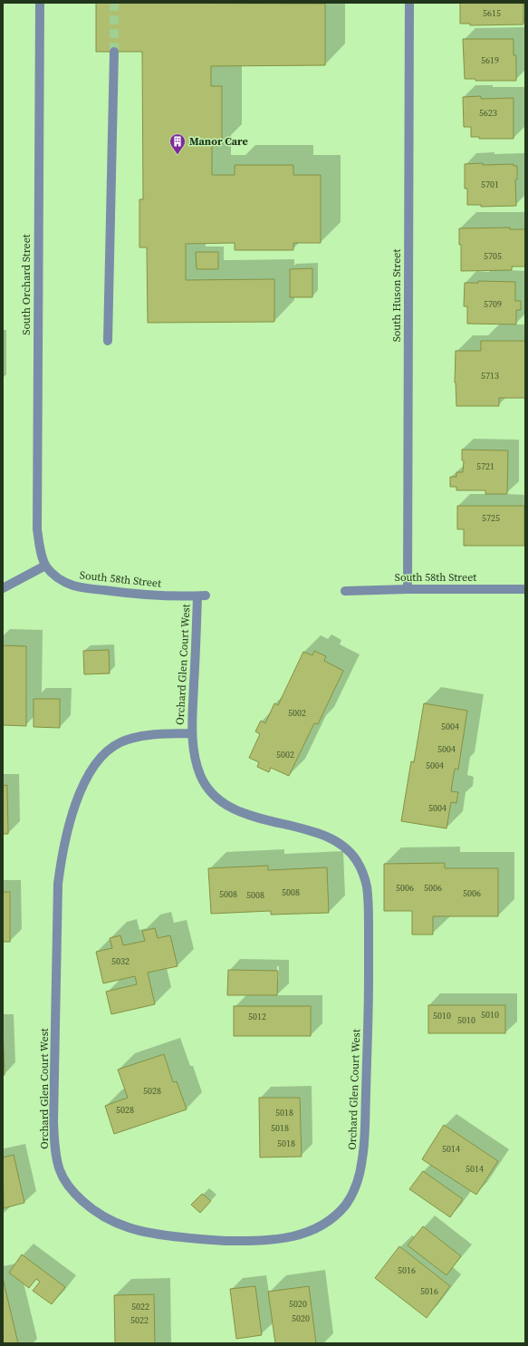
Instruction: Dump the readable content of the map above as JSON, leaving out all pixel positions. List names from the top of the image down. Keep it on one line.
{"streets":{"street":["South Orchard Street","South Huson Street","South 58th Street","Orchard Glen Court West"]},"crossings":[["South Orchard Street","South 58th Street"],["South Huson Street","South 58th Street"],["South 58th Street","Orchard Glen Court West"]],"places":{"building":["Manor Care"]},"house_numbers":["5615","5619","5623","5701","5705","5709","5713","5721","5725","5002","5004","5004","5002","5004","5004","5006","5006","5008","5006","5008","5008","5032","5010","5010","5012","5010","5028","5028","5018","5018","5018","5014","5014","5016","5016","5020","5022","5020","5022"]}
